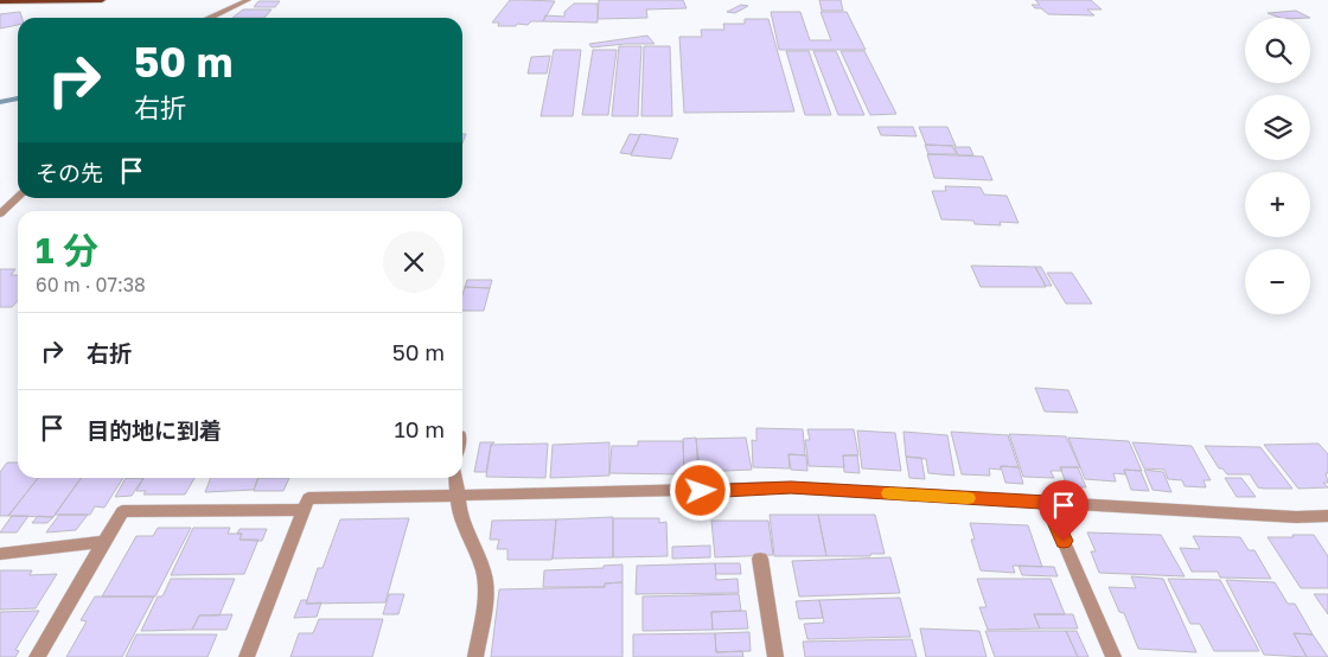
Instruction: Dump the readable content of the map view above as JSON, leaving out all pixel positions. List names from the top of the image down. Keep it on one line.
{"page":{"map_buttons":["+","−"],"turn":["50 m","右折"],"then":"その先","heading":["1 分","60 m · 07:38"],"list":[{"name":"右折","value":"50 m"},{"name":"目的地に到着","value":"10 m"}]}}
